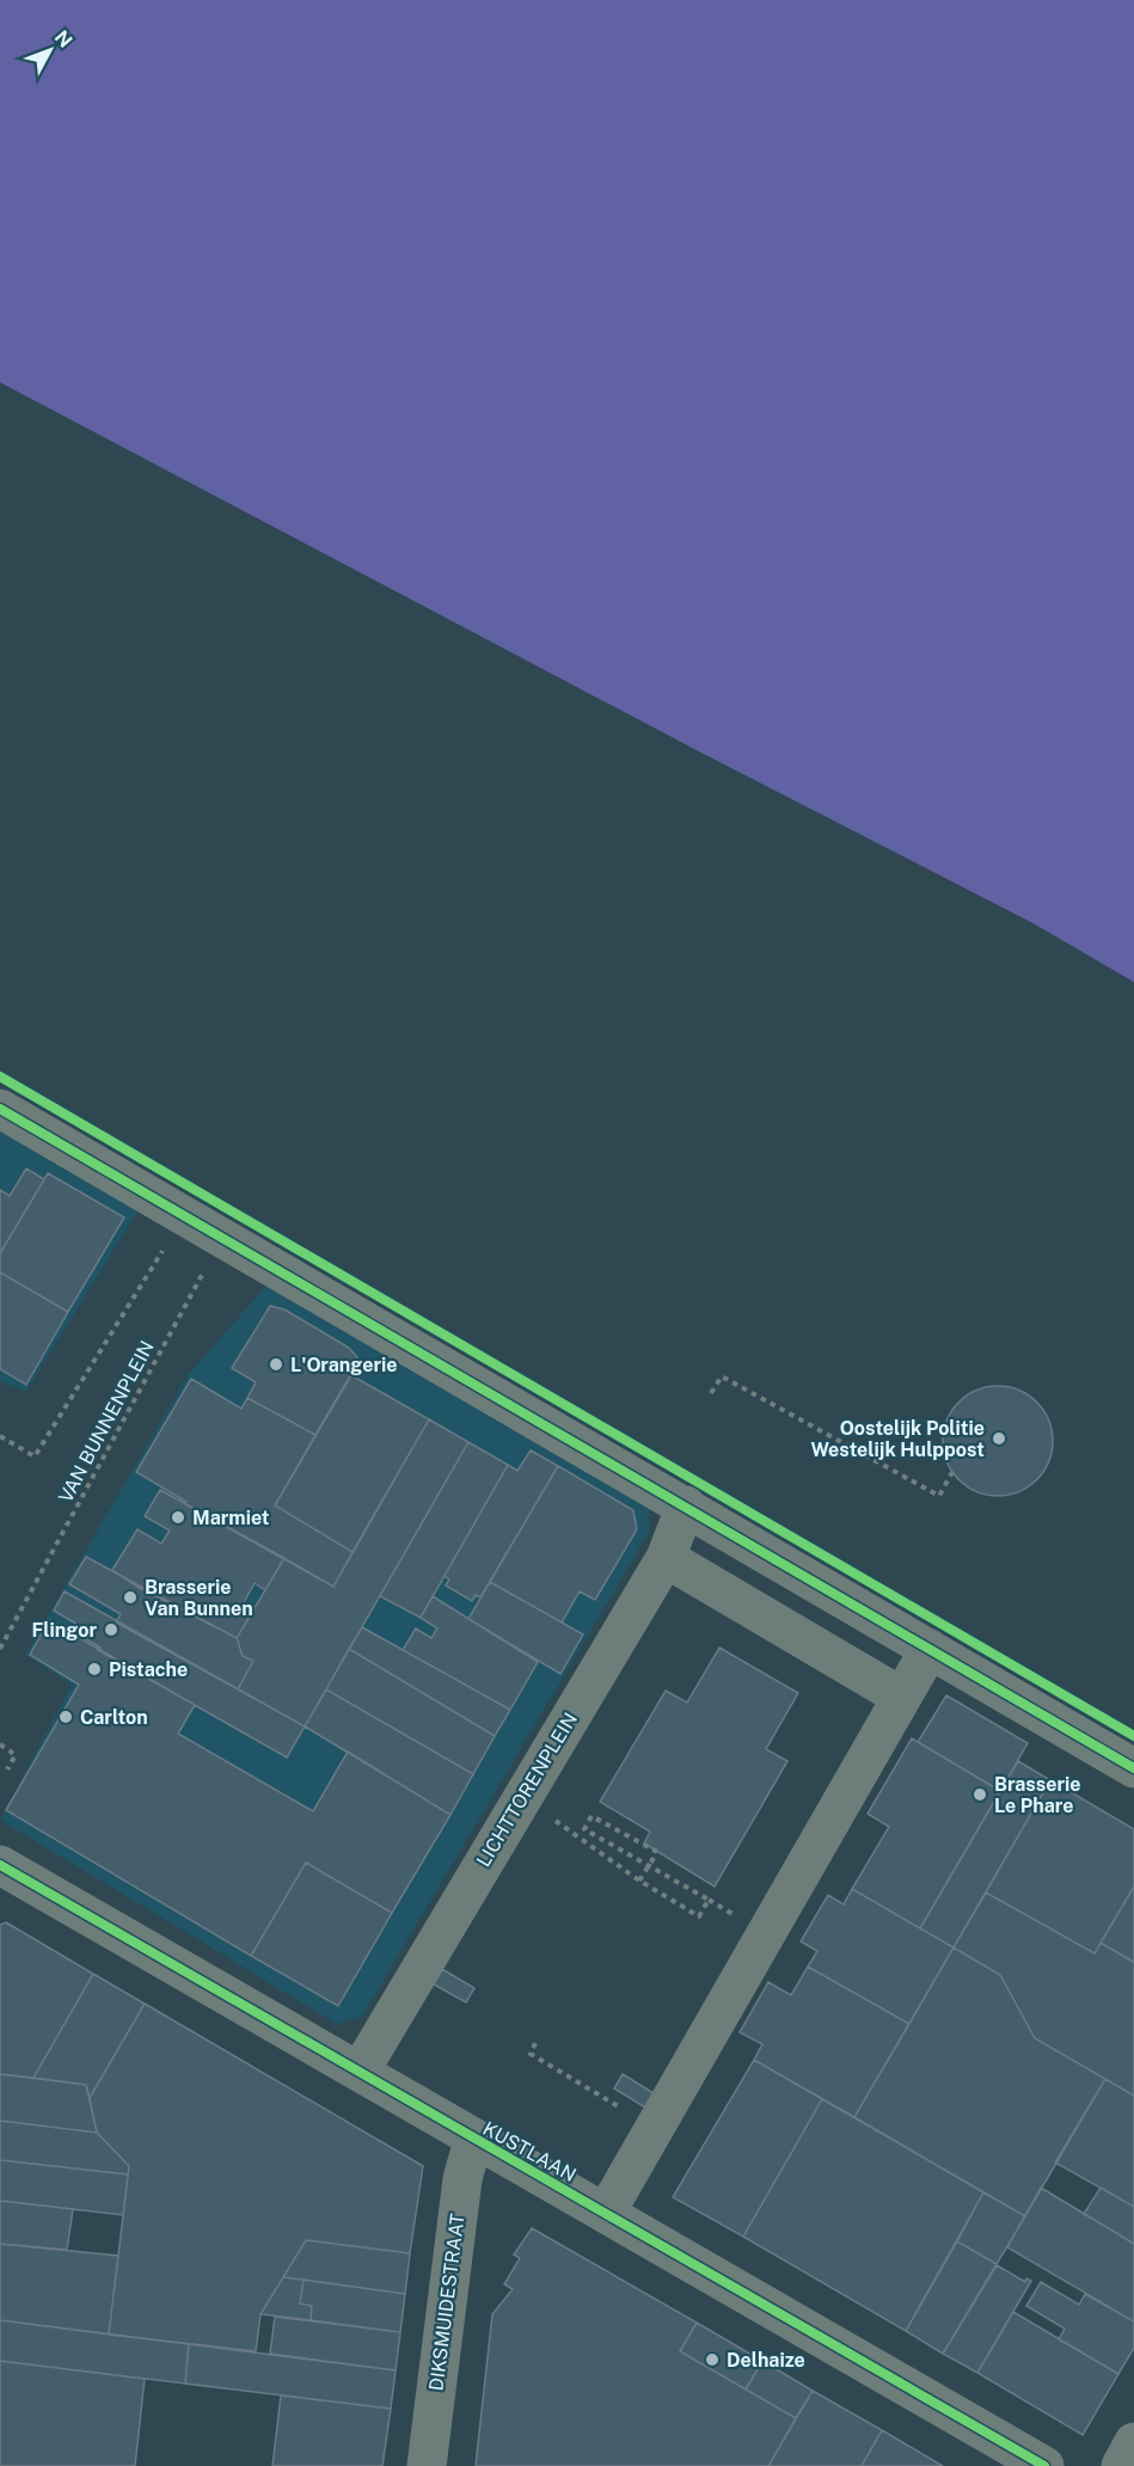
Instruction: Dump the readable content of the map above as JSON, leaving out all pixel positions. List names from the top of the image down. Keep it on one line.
{"streets":{"street":["LICHTTORENPLEIN","KUSTLAAN","DIKSMUIDESTRAAT"],"path":["VAN BUNNENPLEIN"]},"crossings":[["LICHTTORENPLEIN","KUSTLAAN"],["KUSTLAAN","DIKSMUIDESTRAAT"]],"places":["L'Orangerie","Oostelijk Politie Westelijk Hulppost","Marmiet","Brasserie Van Bunnen","Flingor","Pistache","Carlton","Brasserie Le Phare","Delhaize"],"north":"top right"}
